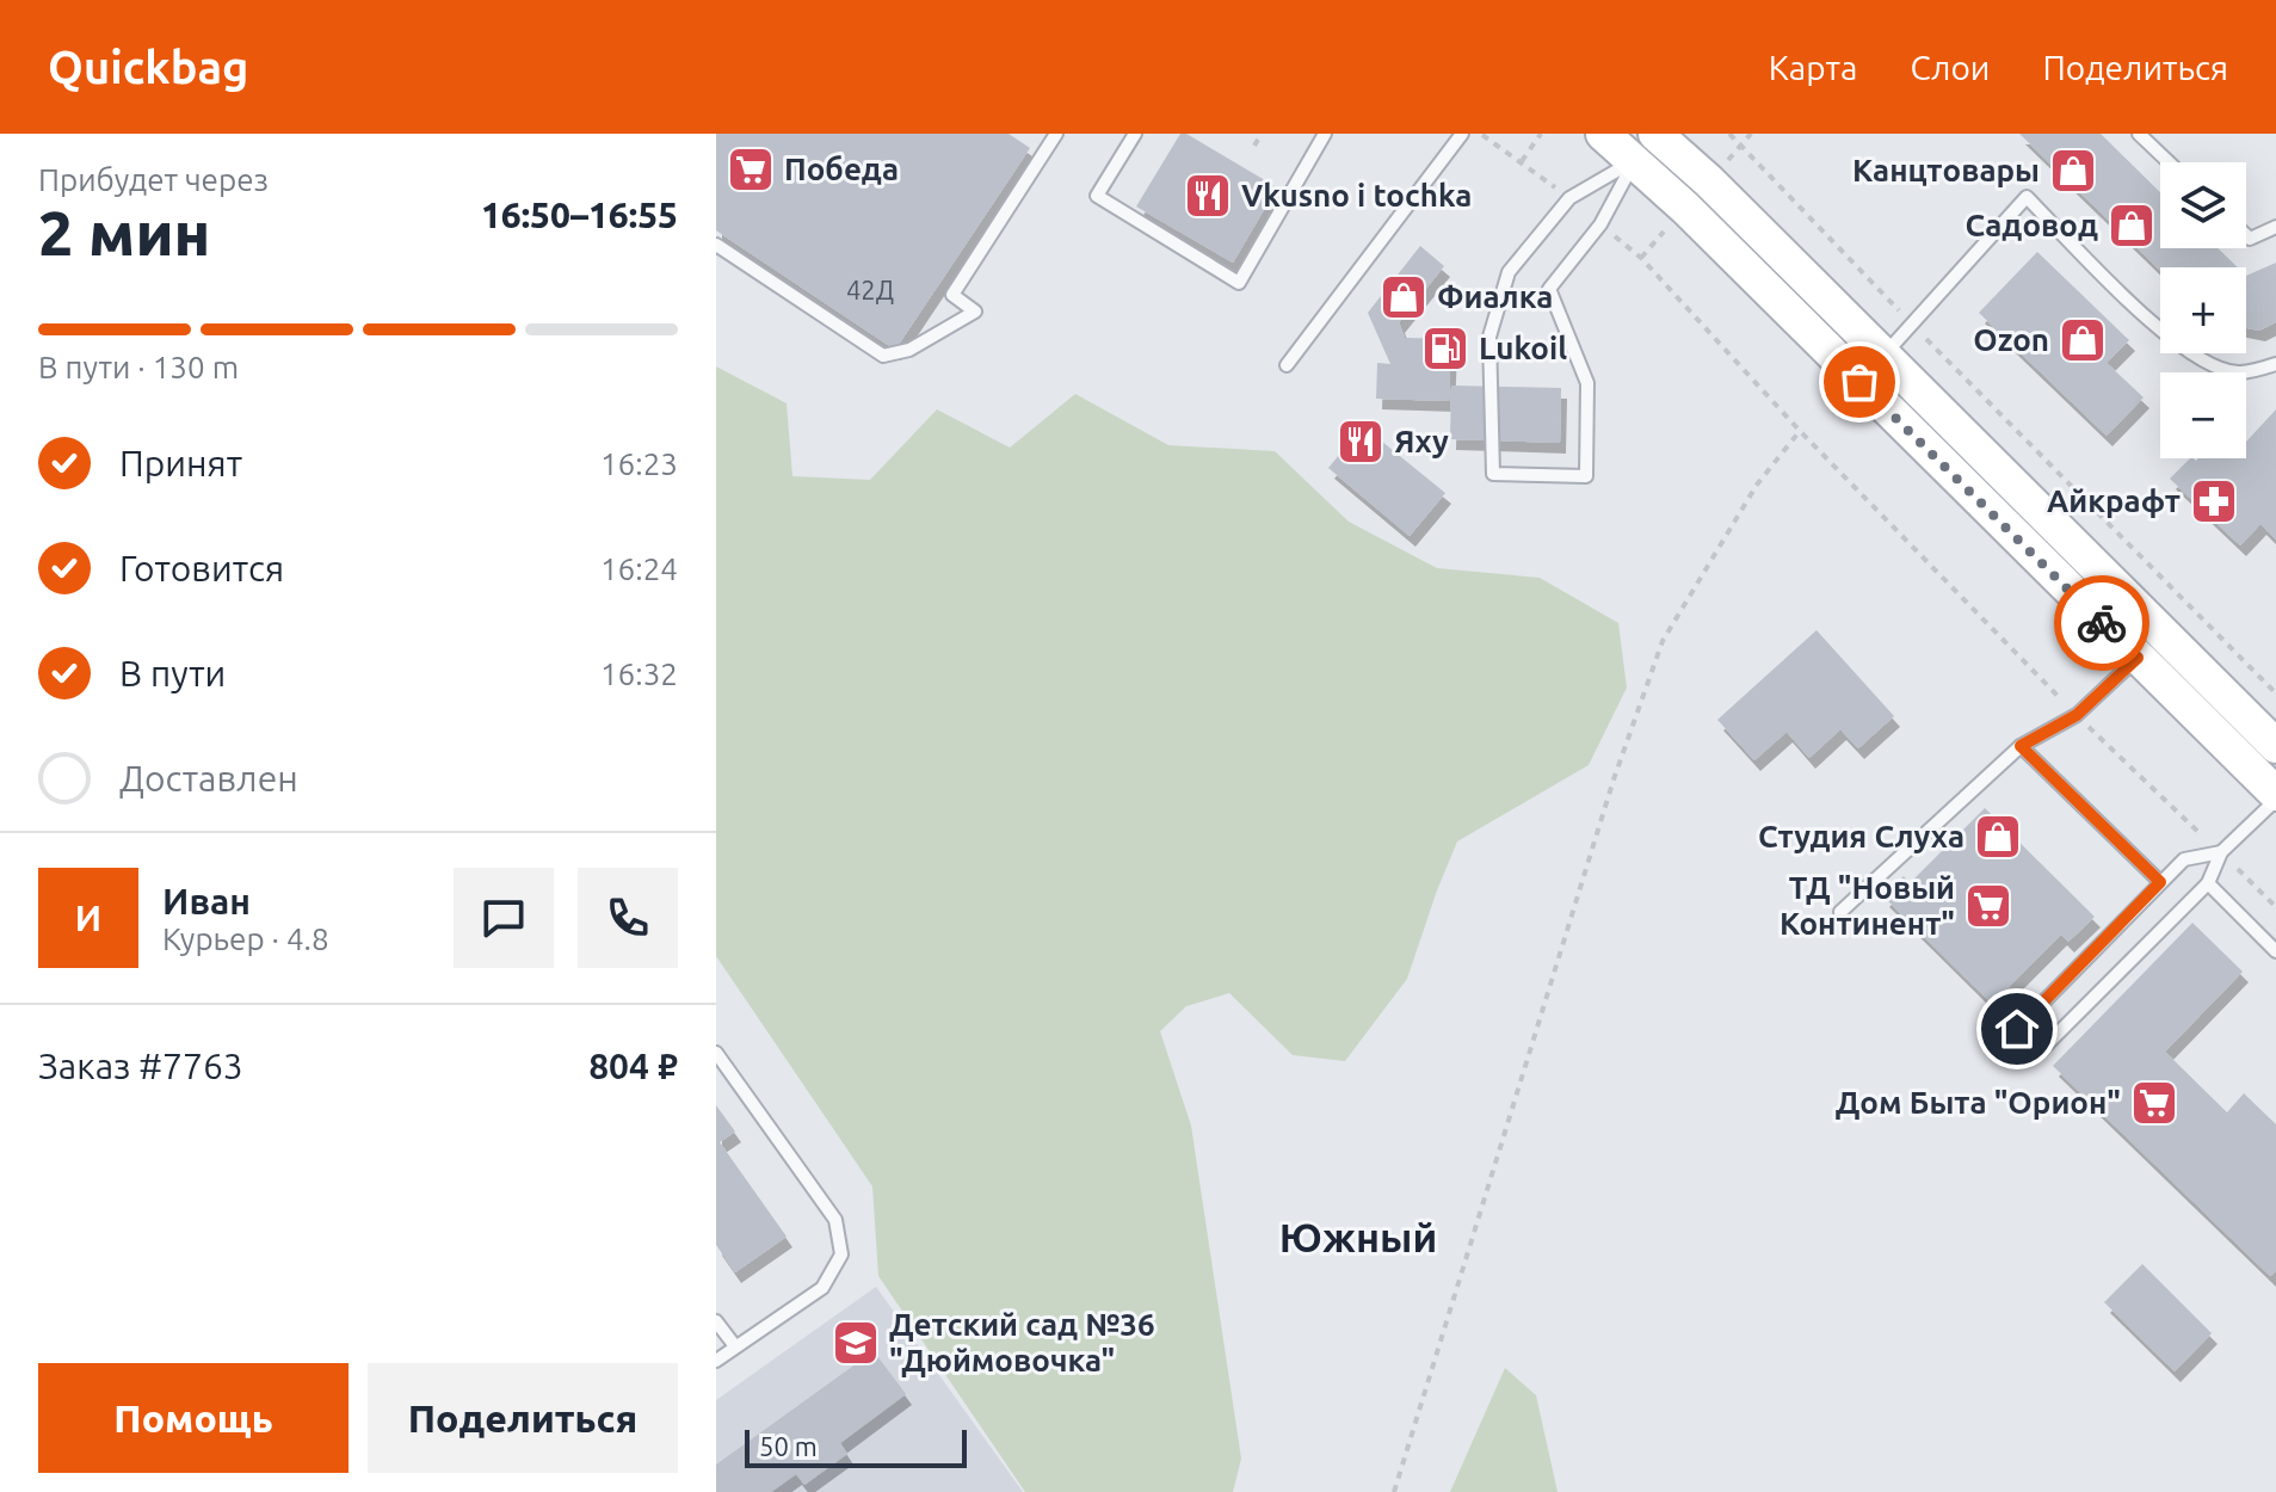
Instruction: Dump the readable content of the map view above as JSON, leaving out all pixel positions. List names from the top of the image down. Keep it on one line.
{"districts":["Южный"],"places":{"supermarket":["Победа","ТД \"Новый Континент\"","Дом Быта \"Орион\""],"shop":["Канцтовары","Садовод","Фиалка","Ozon","Студия Слуха"],"restaurant":["Vkusno i tochka","Яху"],"fuel station":["Lukoil"],"pharmacy":["Айкрафт"],"school or university":["Детский сад №36 \"Дюймовочка\""]},"house_numbers":["42Д"],"scale_bar":"50 m","page":{"header":"Quickbag","nav":["Карта","Слои","Поделиться"],"heading":["2 мин","Прибудет через","16:50–16:55"],"panel":["Иван","Курьер · 4.8","Заказ #7763","804 ₽"],"map_buttons":["+","−"],"bar":"В пути · 130 m","list":[["Принят","16:23"],["Готовится","16:24"],["В пути","16:32"],"Доставлен"],"round":"И","buttons":["Помощь","Поделиться"],"scale":"50 m"}}
